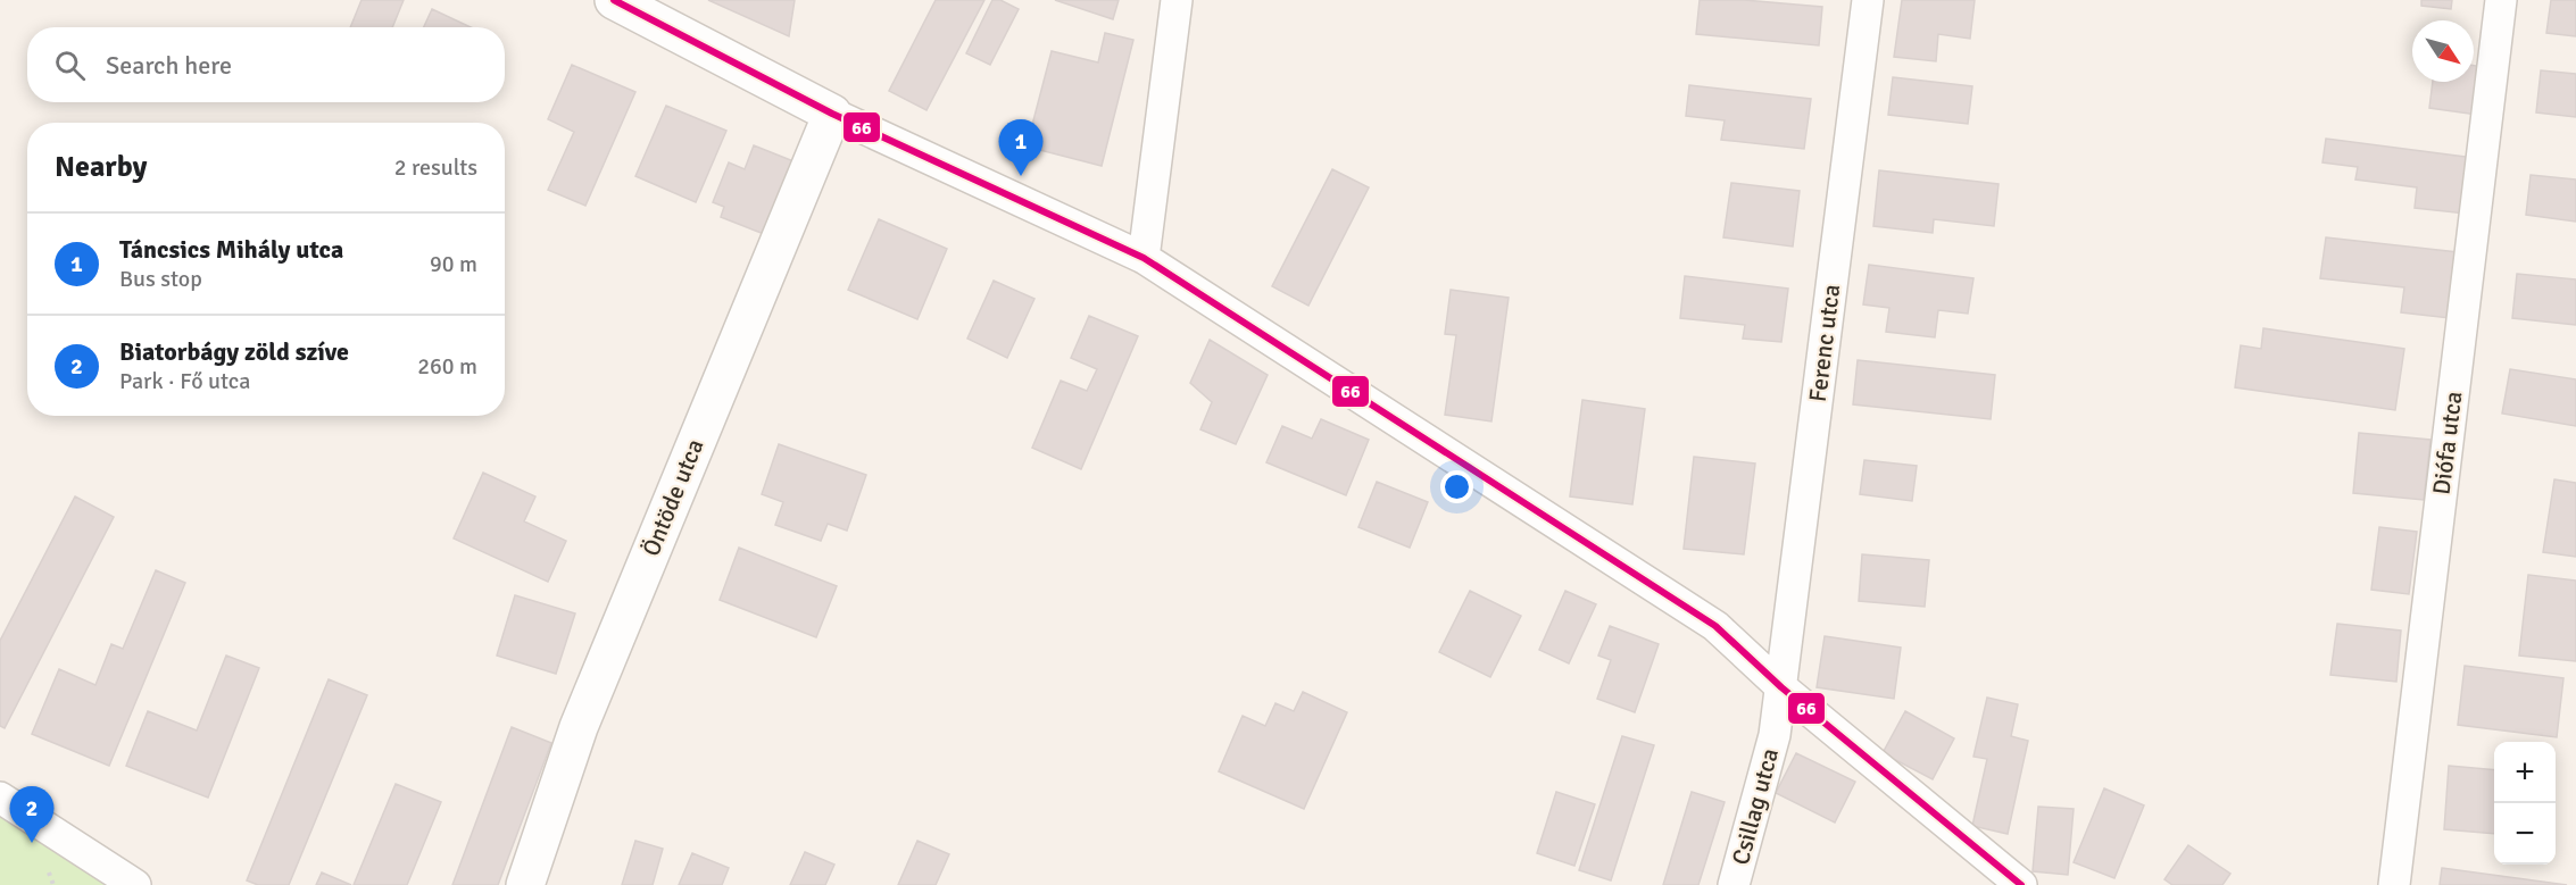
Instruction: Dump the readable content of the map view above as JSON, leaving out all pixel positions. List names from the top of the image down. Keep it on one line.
{"streets":{"street":["Ferenc utca","Diófa utca","Öntöde utca","Csillag utca"]},"crossings":[["Ferenc utca","Csillag utca"]],"lines":["transit line 66"],"north":"bottom right","page":{"search":"Search here","pins":["1","2"],"heading":["Nearby","2 results"],"list":[{"mark":"1","name":"Táncsics Mihály utca","note":"Bus stop","value":"90 m"},{"mark":"2","name":"Biatorbágy zöld szíve","note":"Park · Fő utca","value":"260 m"}],"map_buttons":["+","−"]}}
